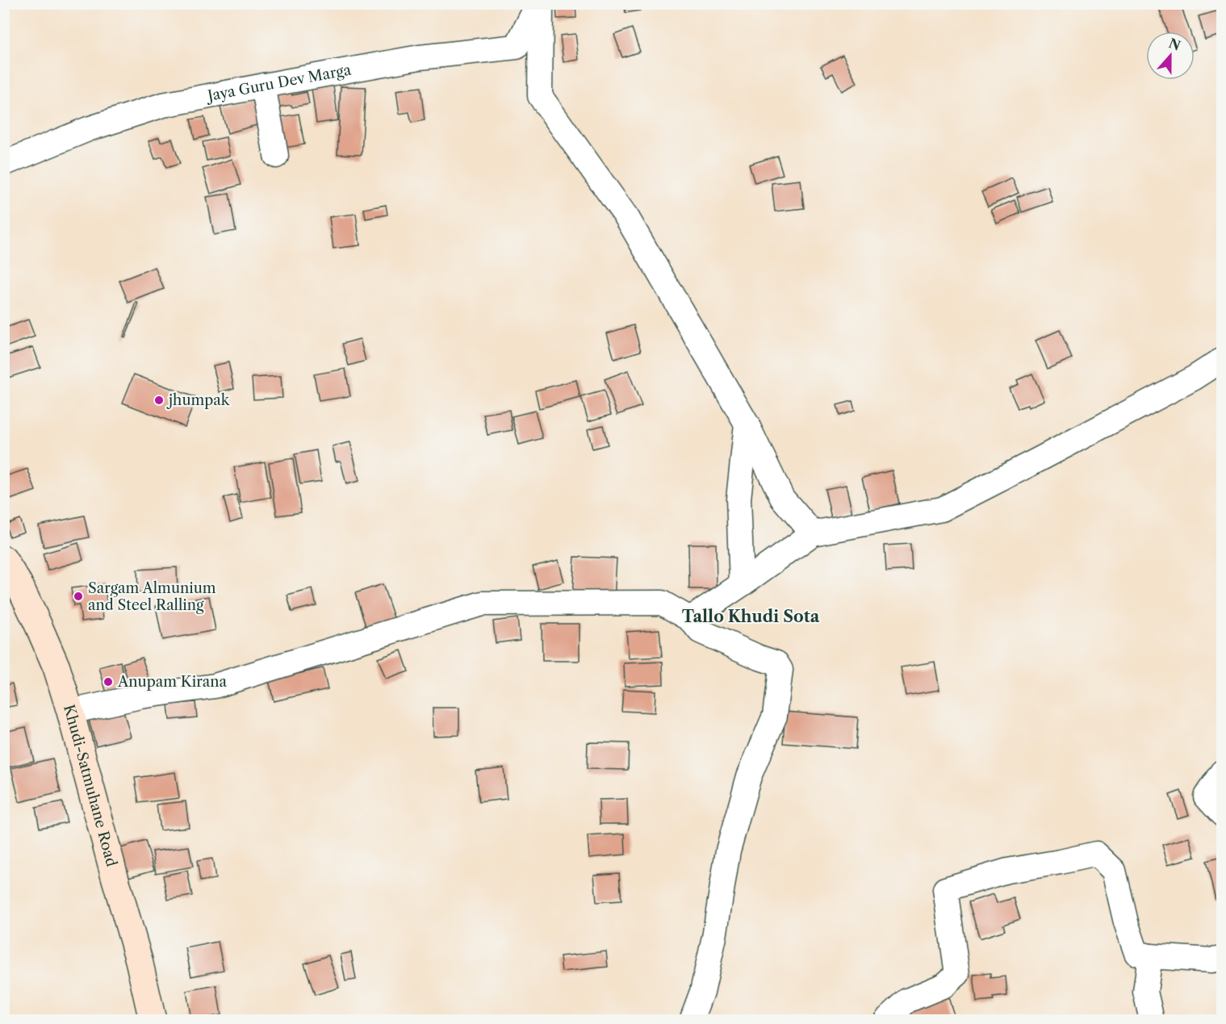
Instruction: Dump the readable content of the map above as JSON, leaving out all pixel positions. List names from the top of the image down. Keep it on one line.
{"streets":{"main road":["Khudi-Satmuhane Road"],"street":["Jaya Guru Dev Marga"]},"districts":["Tallo Khudi Sota"],"places":["jhumpak","Sargam Almunium and Steel Ralling","Anupam Kirana"],"north":"top"}
